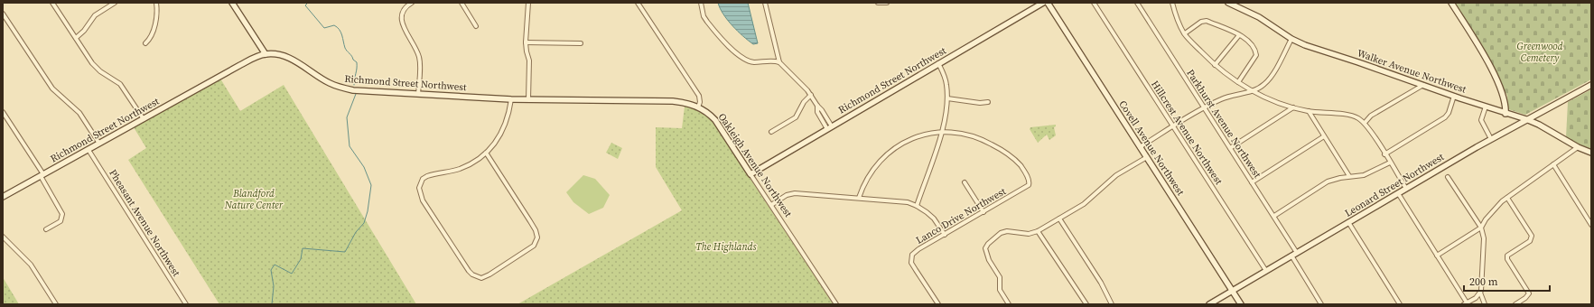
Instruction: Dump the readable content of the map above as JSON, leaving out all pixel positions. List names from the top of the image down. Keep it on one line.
{"streets":{"street":["Walker Avenue Northwest","Richmond Street Northwest","Parkhurst Avenue Northwest","Hillcrest Avenue Northwest","Covell Avenue Northwest","Oakleigh Avenue Northwest","Leonard Street Northwest","Lanco Drive Northwest","Pheasant Avenue Northwest"]},"crossings":[["Walker Avenue Northwest","Leonard Street Northwest"],["Richmond Street Northwest","Oakleigh Avenue Northwest"],["Richmond Street Northwest","Pheasant Avenue Northwest"],["Parkhurst Avenue Northwest","Leonard Street Northwest"],["Hillcrest Avenue Northwest","Leonard Street Northwest"],["Covell Avenue Northwest","Leonard Street Northwest"]],"parks":["Greenwood Cemetery","Blandford Nature Center","The Highlands"],"scale_bar":"200 m"}
